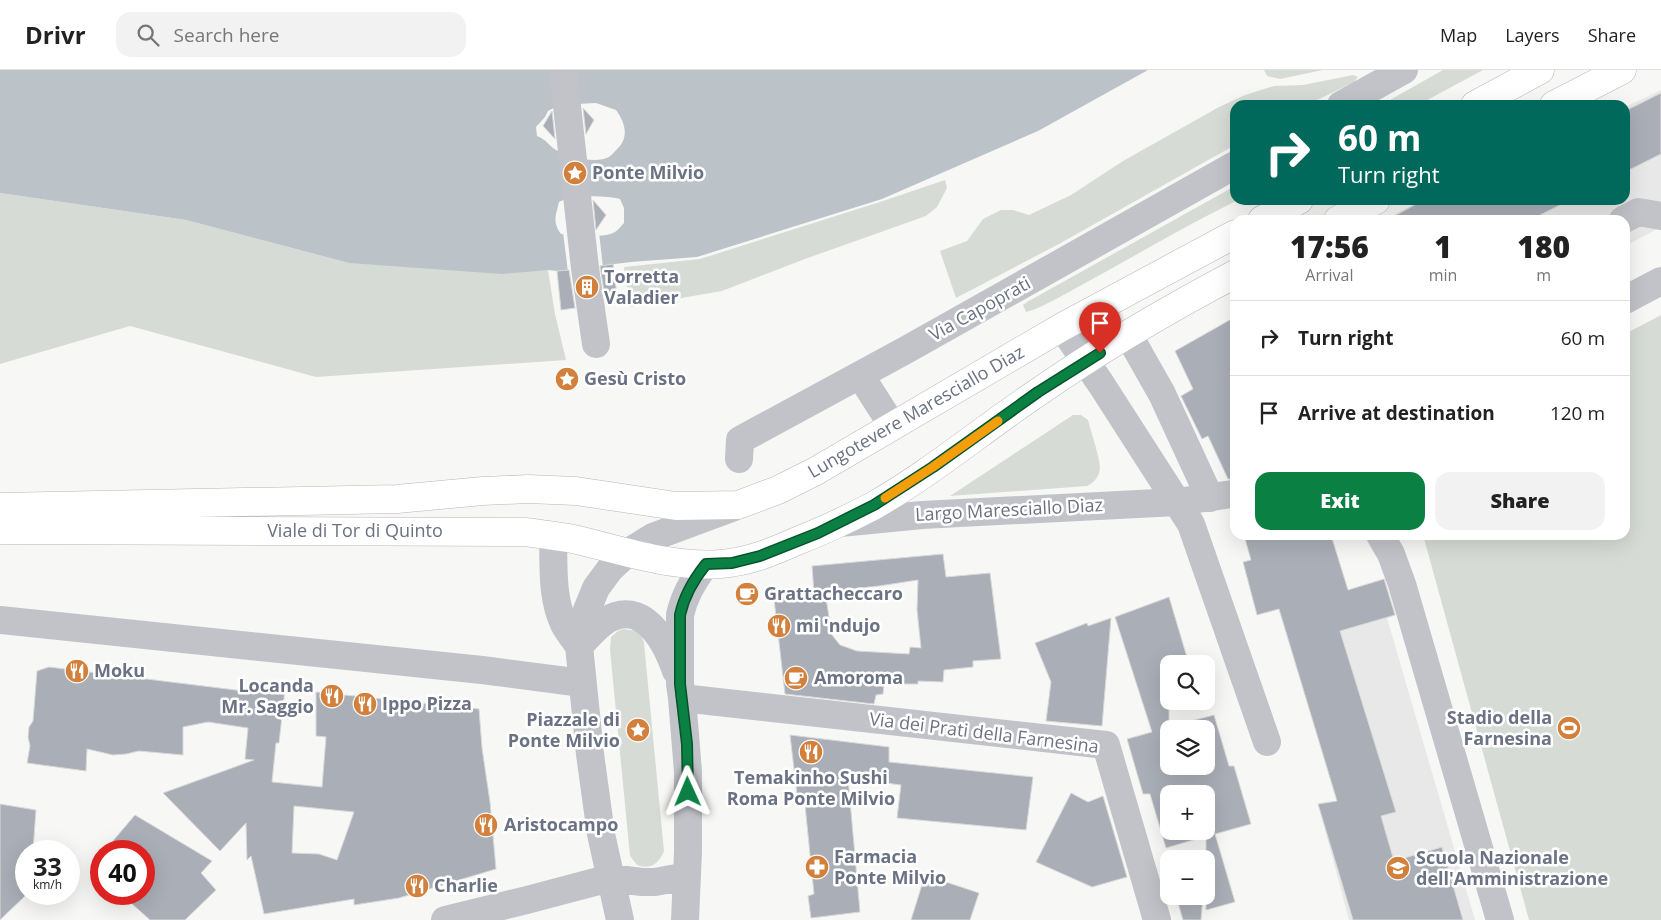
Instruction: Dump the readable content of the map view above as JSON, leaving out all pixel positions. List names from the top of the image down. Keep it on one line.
{"streets":{"main road":["Lungotevere Maresciallo Diaz","Viale di Tor di Quinto"],"street":["Via Capoprati","Largo Maresciallo Diaz","Via dei Prati della Farnesina"]},"crossings":[["Lungotevere Maresciallo Diaz","Viale di Tor di Quinto"]],"places":{"place":["Ponte Milvio","Gesù Cristo","Piazzale di Ponte Milvio"],"building":["Torretta Valadier"],"cafe":["Grattacheccaro","Amoroma"],"restaurant":["mi 'ndujo","Moku","Locanda Mr. Saggio","Ippo Pizza","Temakinho Sushi Roma Ponte Milvio","Aristocampo","Charlie"],"sports":["Stadio della Farnesina"],"pharmacy":["Farmacia Ponte Milvio"],"school or university":["Scuola Nazionale dell'Amministrazione"]},"page":{"header":"Drivr","search":"Search here","nav":["Map","Layers","Share"],"turn":["60 m","Turn right"],"eta":["17:56","Arrival","1","min","180","m"],"list":[{"name":"Turn right","value":"60 m"},{"name":"Arrive at destination","value":"120 m"}],"buttons":["Exit","Share"],"map_buttons":["+","−"],"speed":"33 km/h","limit":"40"}}
